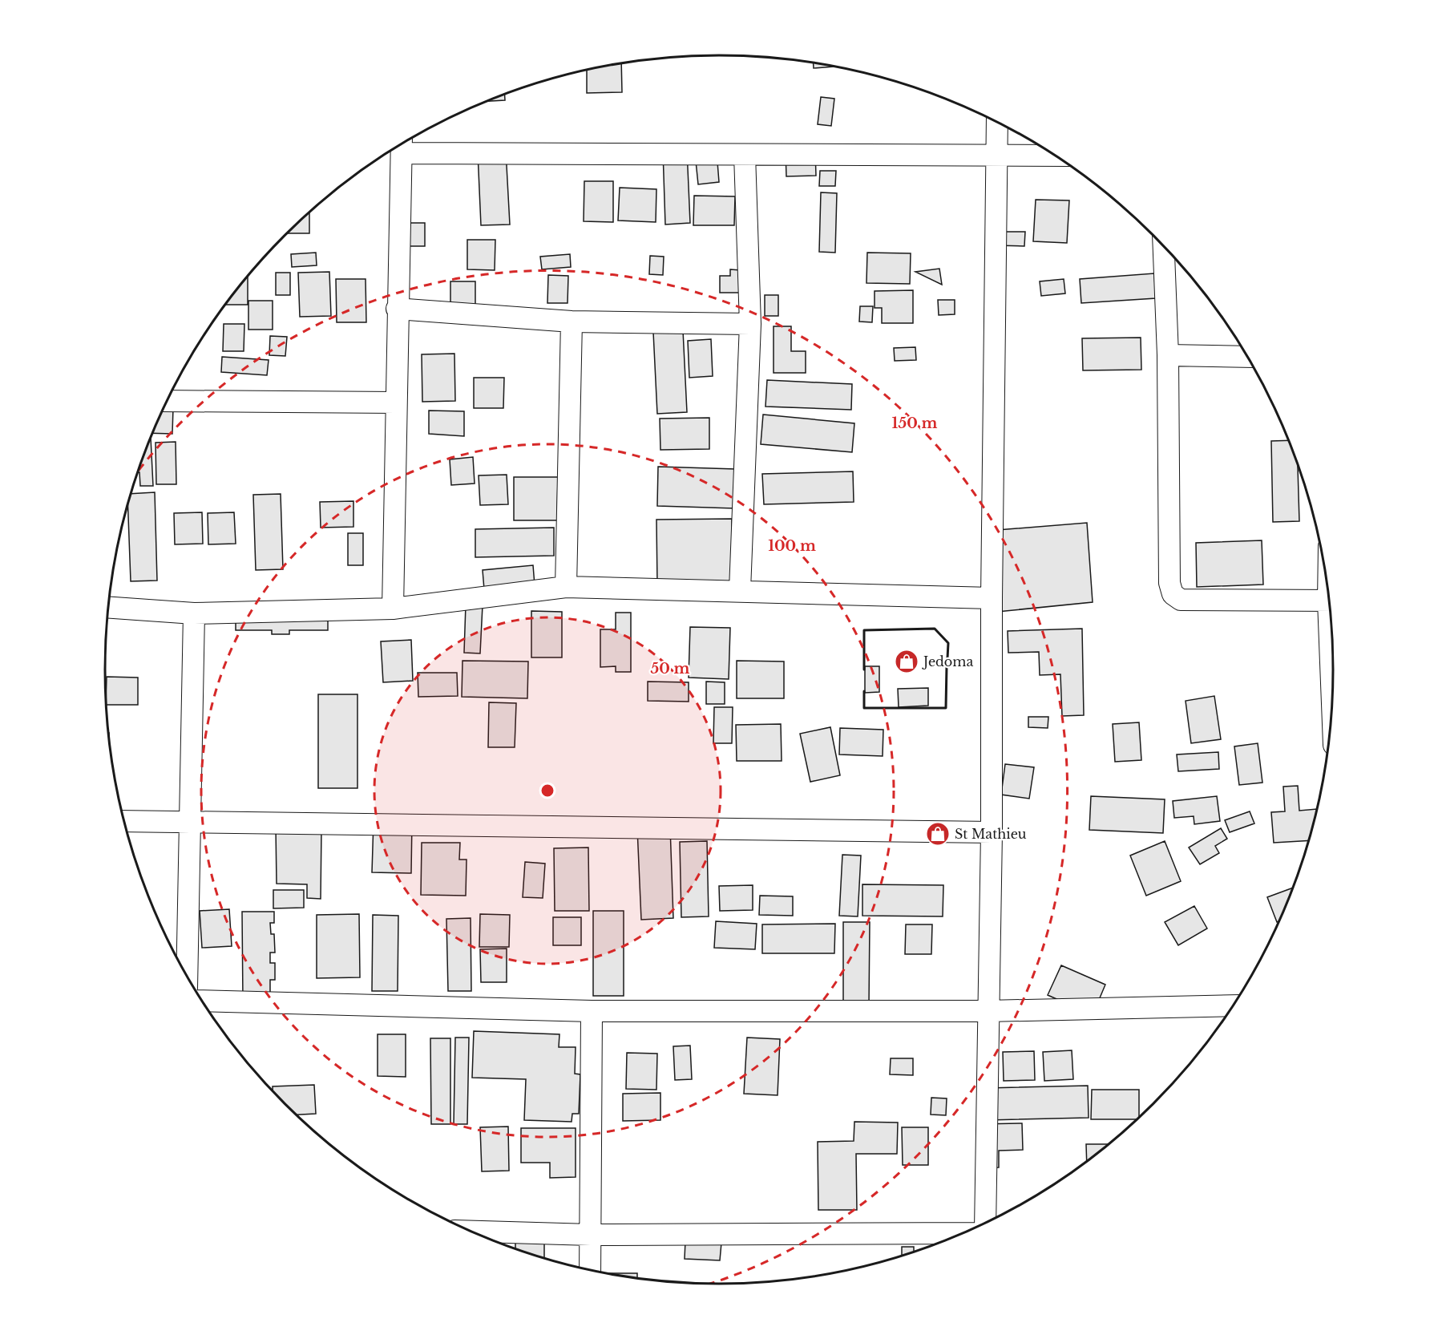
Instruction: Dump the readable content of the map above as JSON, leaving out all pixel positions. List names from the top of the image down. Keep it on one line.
{"places":{"shop":["Jedoma","St Mathieu"]},"rings":["150 m","100 m","50 m"]}
